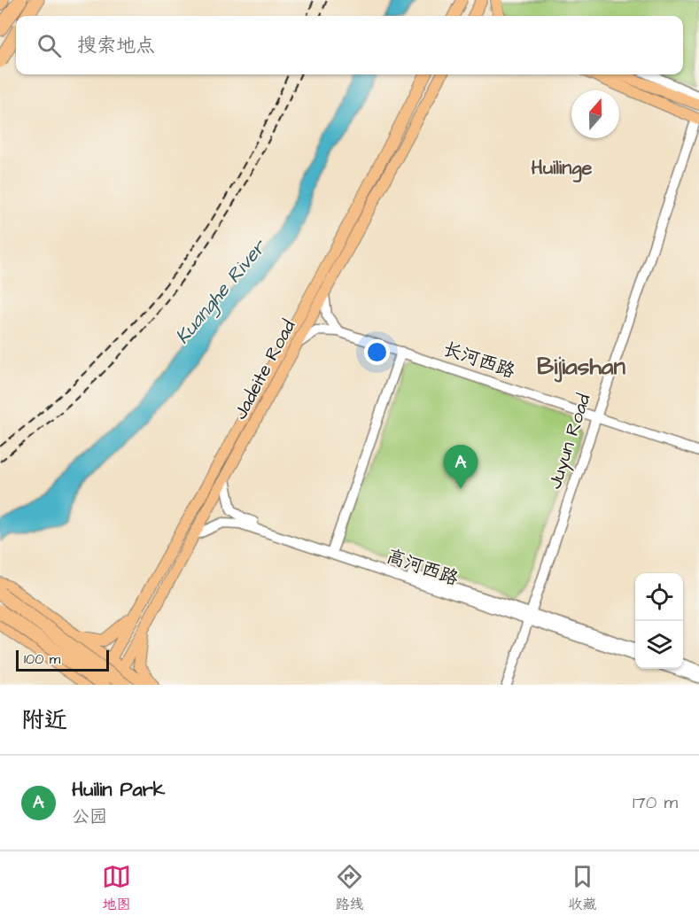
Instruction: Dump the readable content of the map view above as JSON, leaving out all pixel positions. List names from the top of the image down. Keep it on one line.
{"streets":{"main road":["Jadeite Road"],"street":["长河西路","Juyun Road","高河西路"]},"crossings":[["长河西路","Juyun Road"],["Jadeite Road","高河西路"],["Juyun Road","高河西路"]],"districts":["Huilinge","Bijiashan"],"water":["Kuanghe River"],"scale_bar":"100 m","north":"top","page":{"search":"搜索地点","pins":"A","scale":"100 m","heading":"附近","list":[{"mark":"A","name":"Huilin Park","note":"公园","value":"170 m"}],"nav":["地图","路线","收藏"]}}
